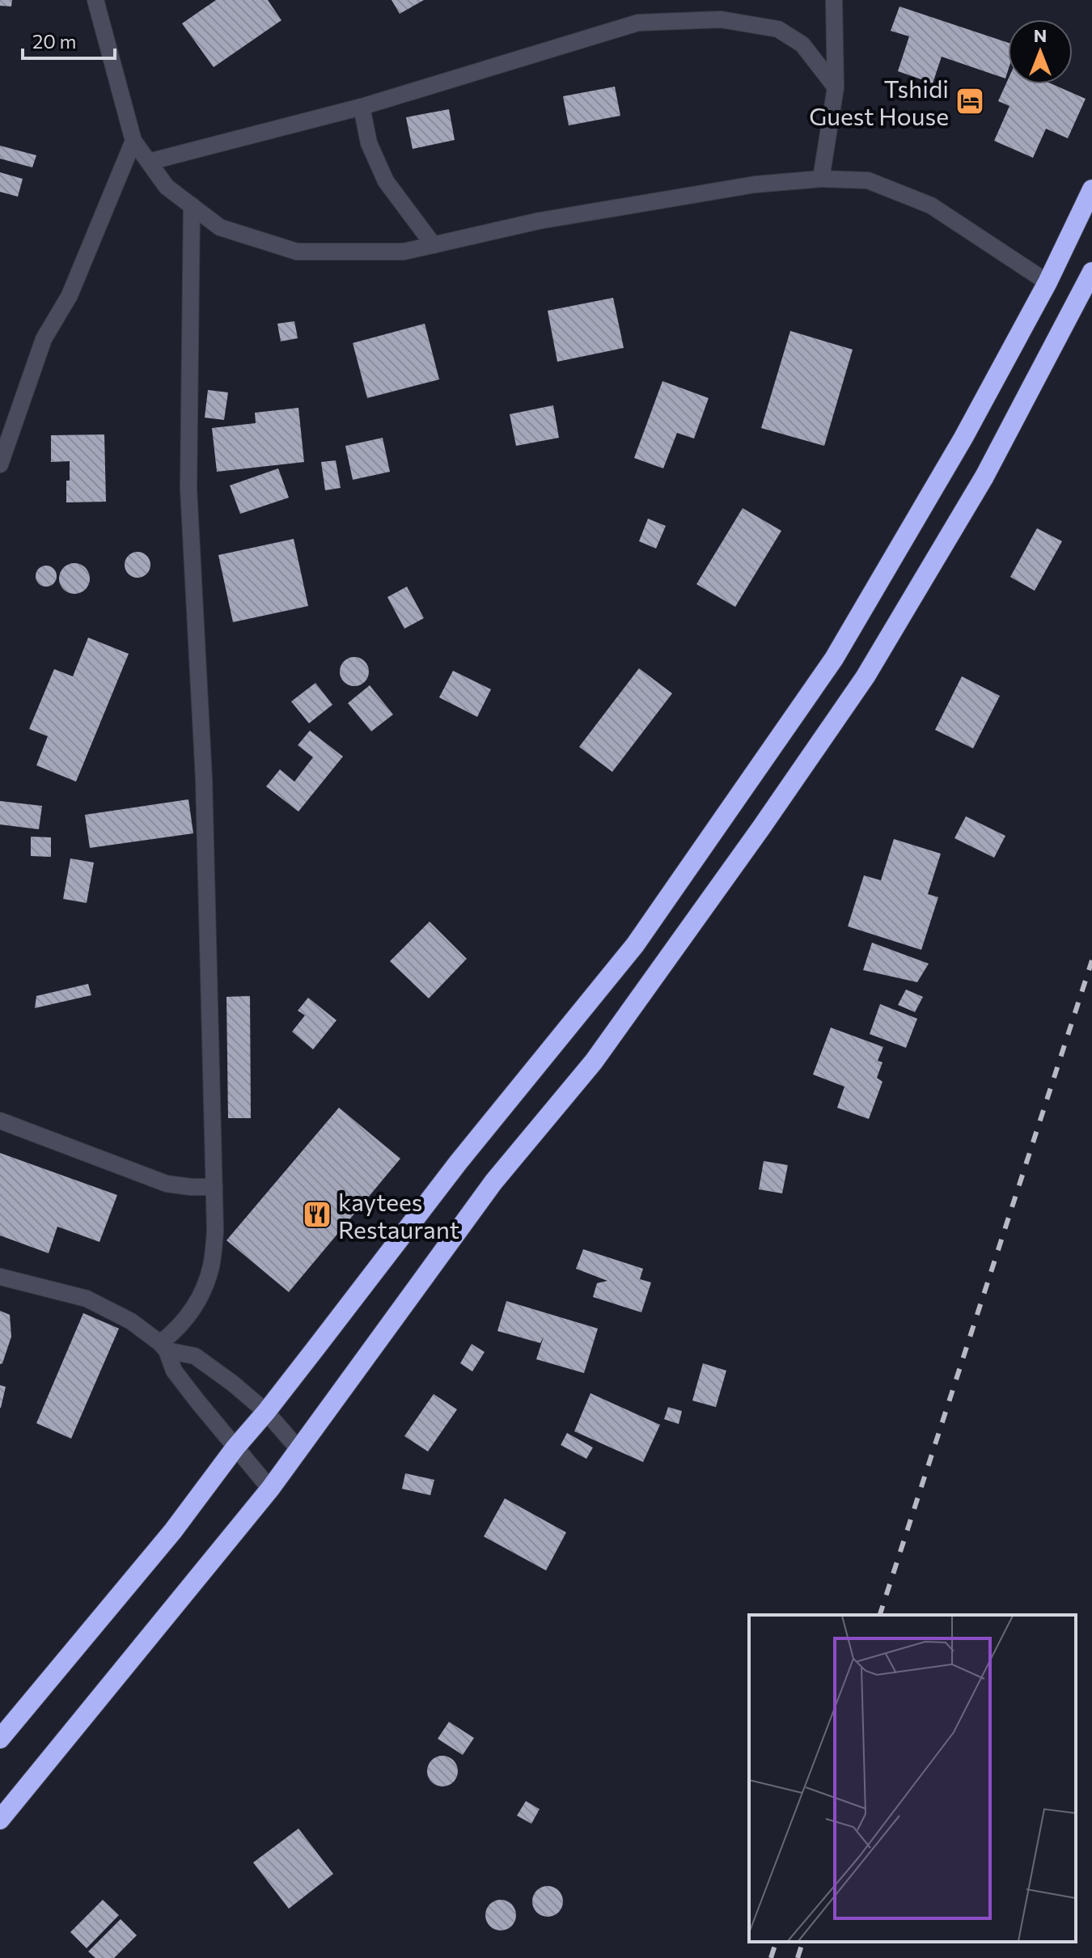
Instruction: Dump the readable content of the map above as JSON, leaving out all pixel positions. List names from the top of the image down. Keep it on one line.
{"places":{"hotel":["Tshidi Guest House"],"restaurant":["kaytees Restaurant"]},"scale_bar":"20 m","north":"top"}
